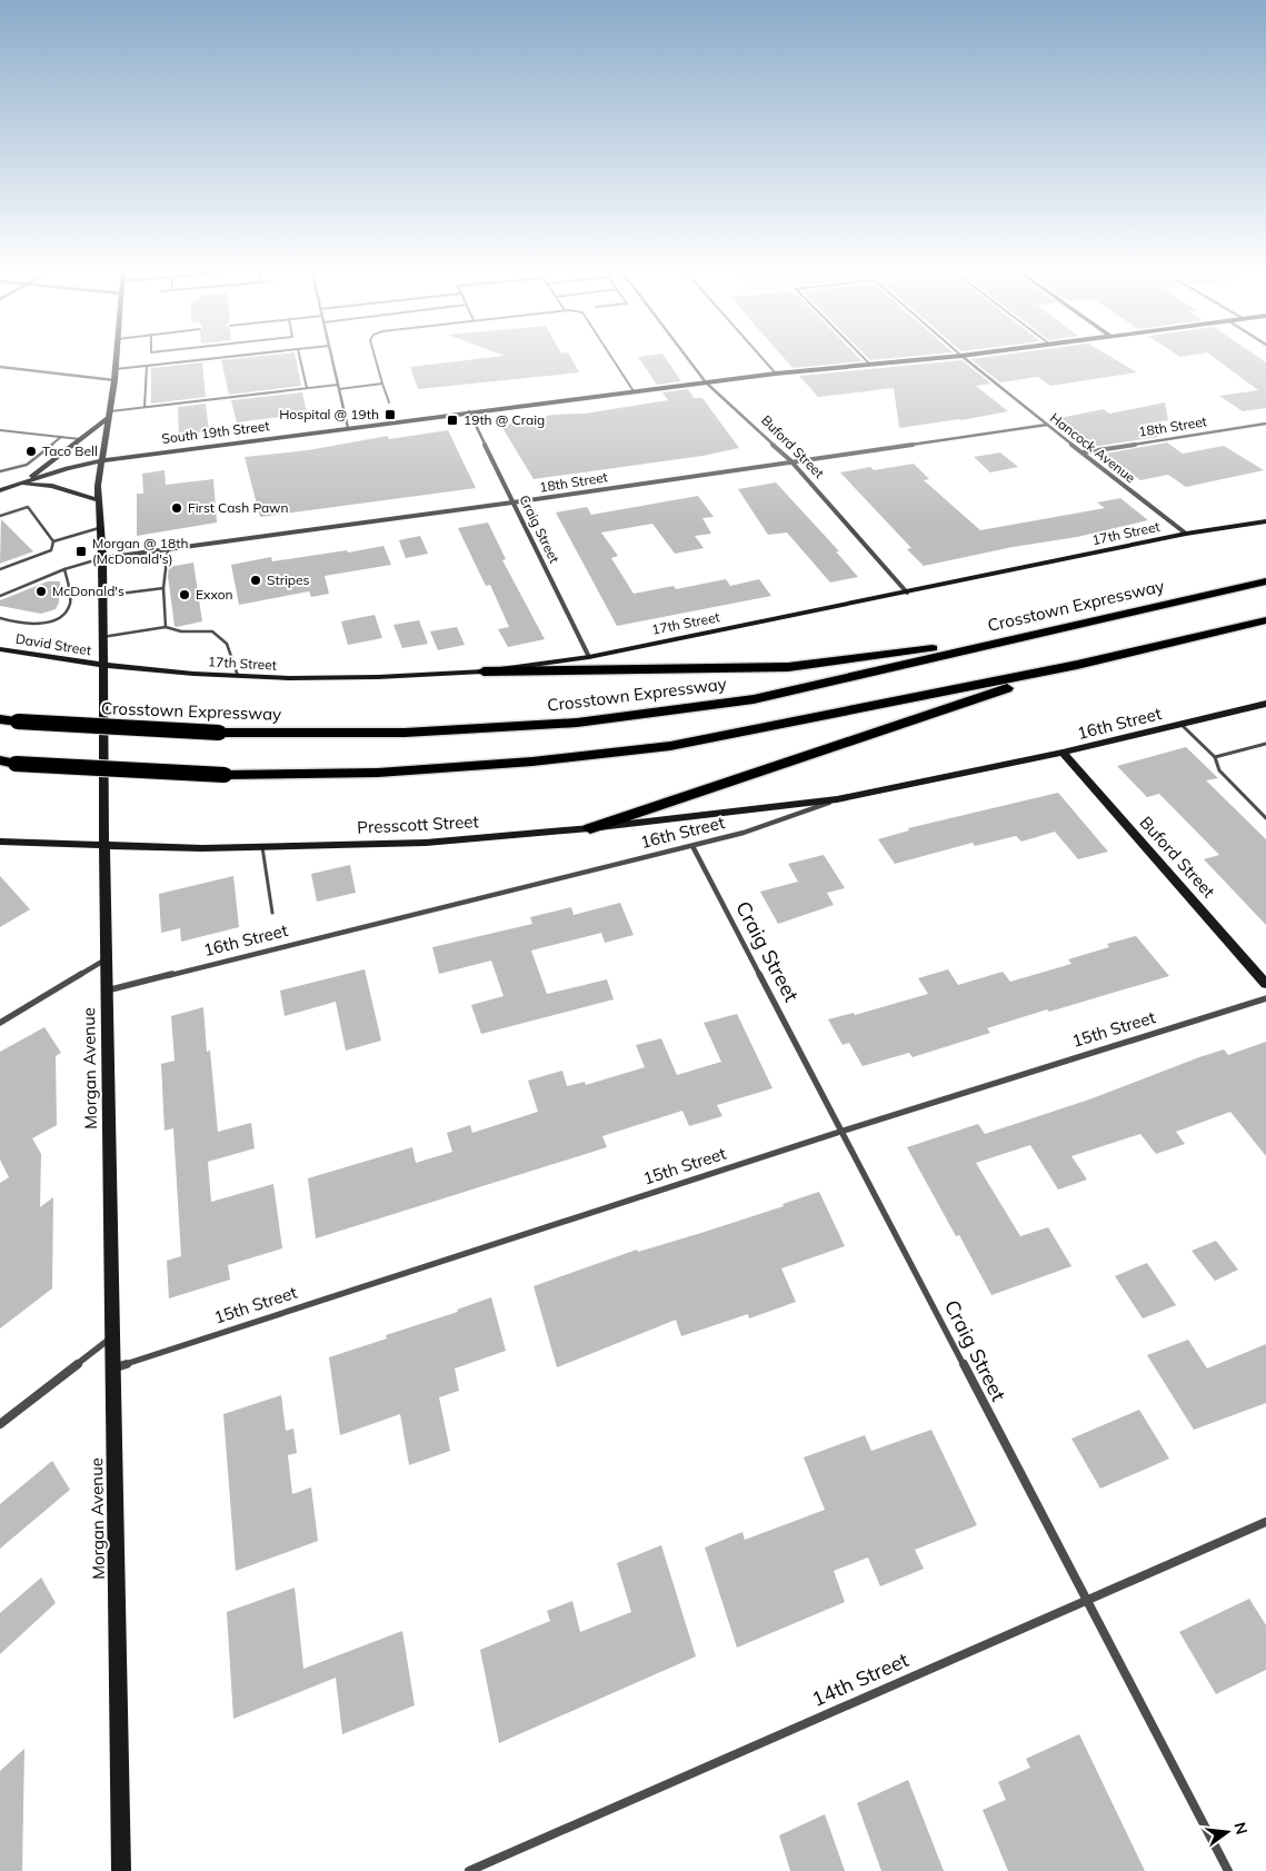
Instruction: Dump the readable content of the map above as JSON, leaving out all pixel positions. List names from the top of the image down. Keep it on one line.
{"streets":{"highway":["Crosstown Expressway"],"main road":["South 19th Street","Buford Street","17th Street","David Street","16th Street","Presscott Street","Morgan Avenue"],"street":["18th Street","Hancock Avenue","Craig Street","15th Street","14th Street"]},"crossings":[["18th Street","Buford Street"],["18th Street","Hancock Avenue"],["18th Street","Craig Street"],["18th Street","Morgan Avenue"],["South 19th Street","Buford Street"],["South 19th Street","Hancock Avenue"],["South 19th Street","Craig Street"],["South 19th Street","Morgan Avenue"],["Buford Street","17th Street"],["Buford Street","16th Street"],["Hancock Avenue","17th Street"],["Craig Street","17th Street"],["Craig Street","16th Street"],["Craig Street","15th Street"],["Craig Street","14th Street"],["17th Street","David Street"],["17th Street","Morgan Avenue"],["David Street","Morgan Avenue"],["16th Street","Presscott Street"],["16th Street","Morgan Avenue"],["Presscott Street","Morgan Avenue"],["15th Street","Morgan Avenue"]],"places":{"transit":["Hospital @ 19th","19th @ Craig","Morgan @ 18th (McDonald's)"],"other":["Taco Bell","First Cash Pawn","Stripes","McDonald's","Exxon"]},"north":"right"}
